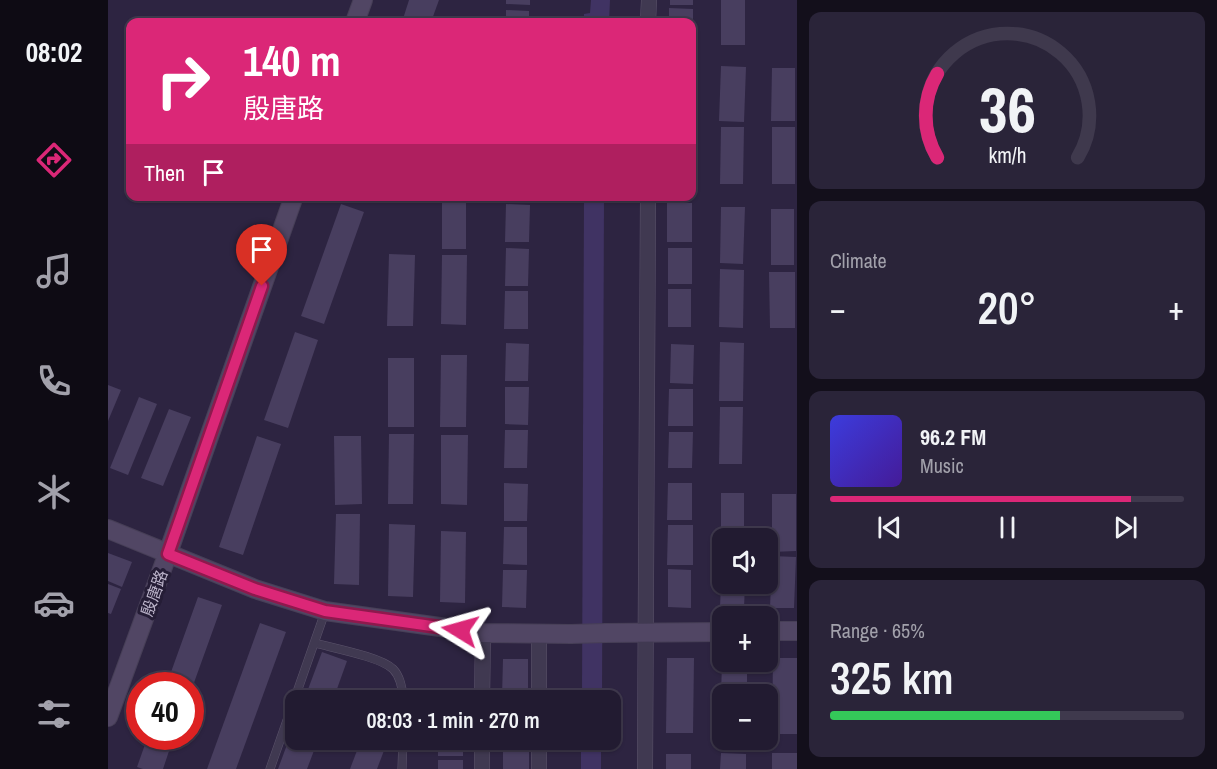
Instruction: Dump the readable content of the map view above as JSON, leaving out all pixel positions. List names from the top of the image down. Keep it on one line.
{"streets":{"street":["殷唐路"]},"page":{"tabs":"08:02","turn":["140 m","殷唐路"],"then":"Then","tile":["Climate",["Range · 65%","325 km"]],"heat":["−","20°","+"],"song":["96.2 FM","Music"],"map_buttons":["+","−"],"limit":"40","trip":"08:03 · 1 min · 270 m","gauge":["36","km/h"]}}
